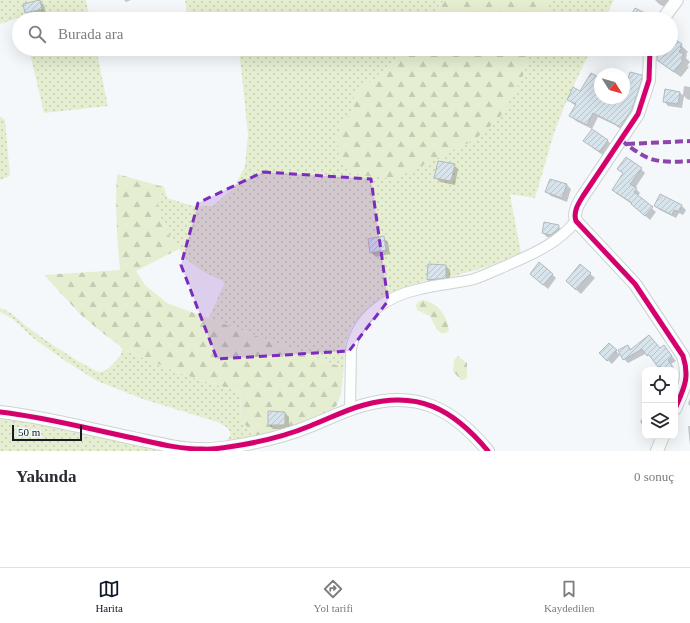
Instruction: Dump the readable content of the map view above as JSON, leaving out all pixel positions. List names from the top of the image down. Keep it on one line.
{"scale_bar":"50 m","north":"bottom right","page":{"search":"Burada ara","scale":"50 m","heading":["Yakında","0 sonuç"],"nav":["Harita","Yol tarifi","Kaydedilen"]}}
